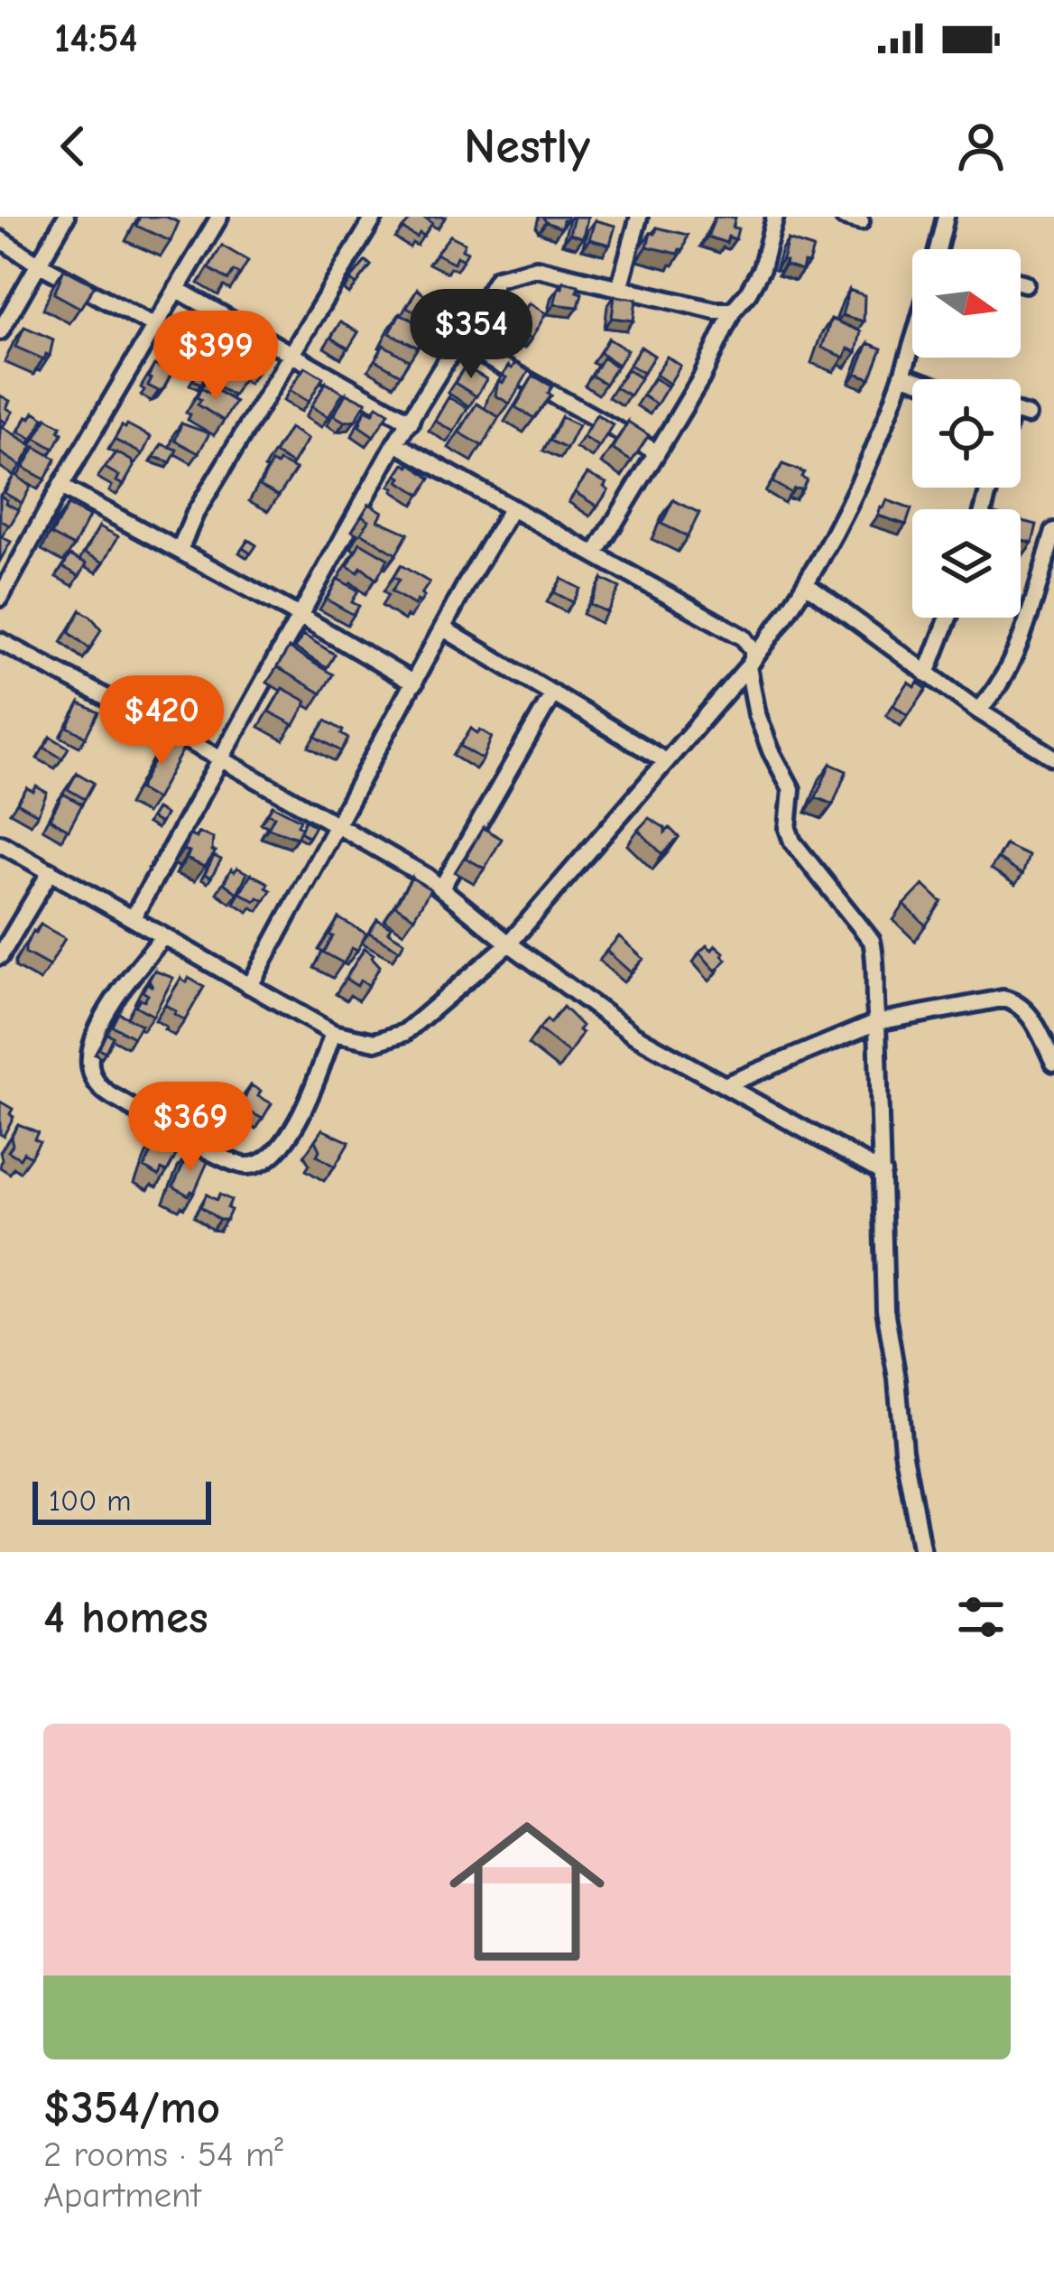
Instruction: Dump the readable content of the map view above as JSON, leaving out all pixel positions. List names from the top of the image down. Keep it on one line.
{"scale_bar":"100 m","north":"right","page":{"status":"14:54","header":"Nestly","price":["$354","$399","$420","$369"],"scale":"100 m","heading":"4 homes","list":[{"name":"$354/mo","note":"2 rooms · 54 m² · Apartment"}]}}
